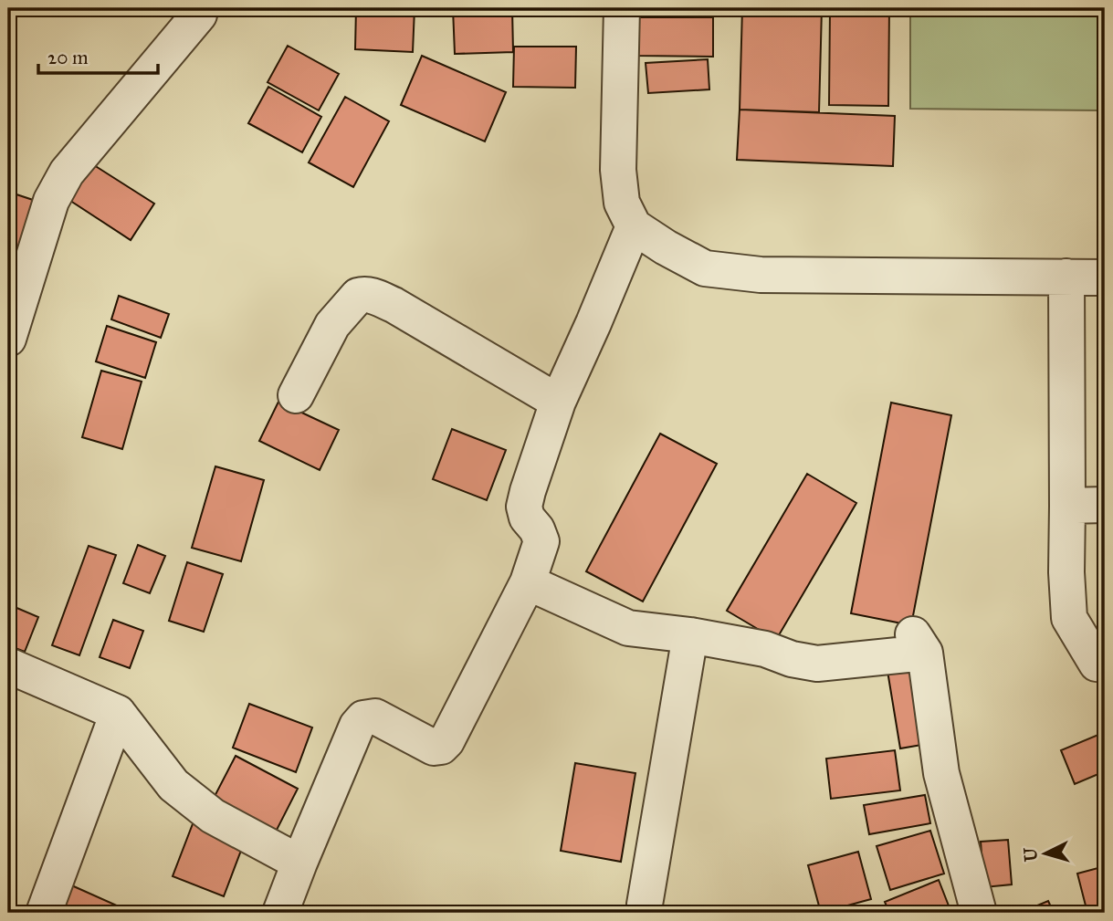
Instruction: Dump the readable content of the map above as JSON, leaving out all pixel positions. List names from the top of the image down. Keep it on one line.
{"scale_bar":"20 m","north":"left"}
